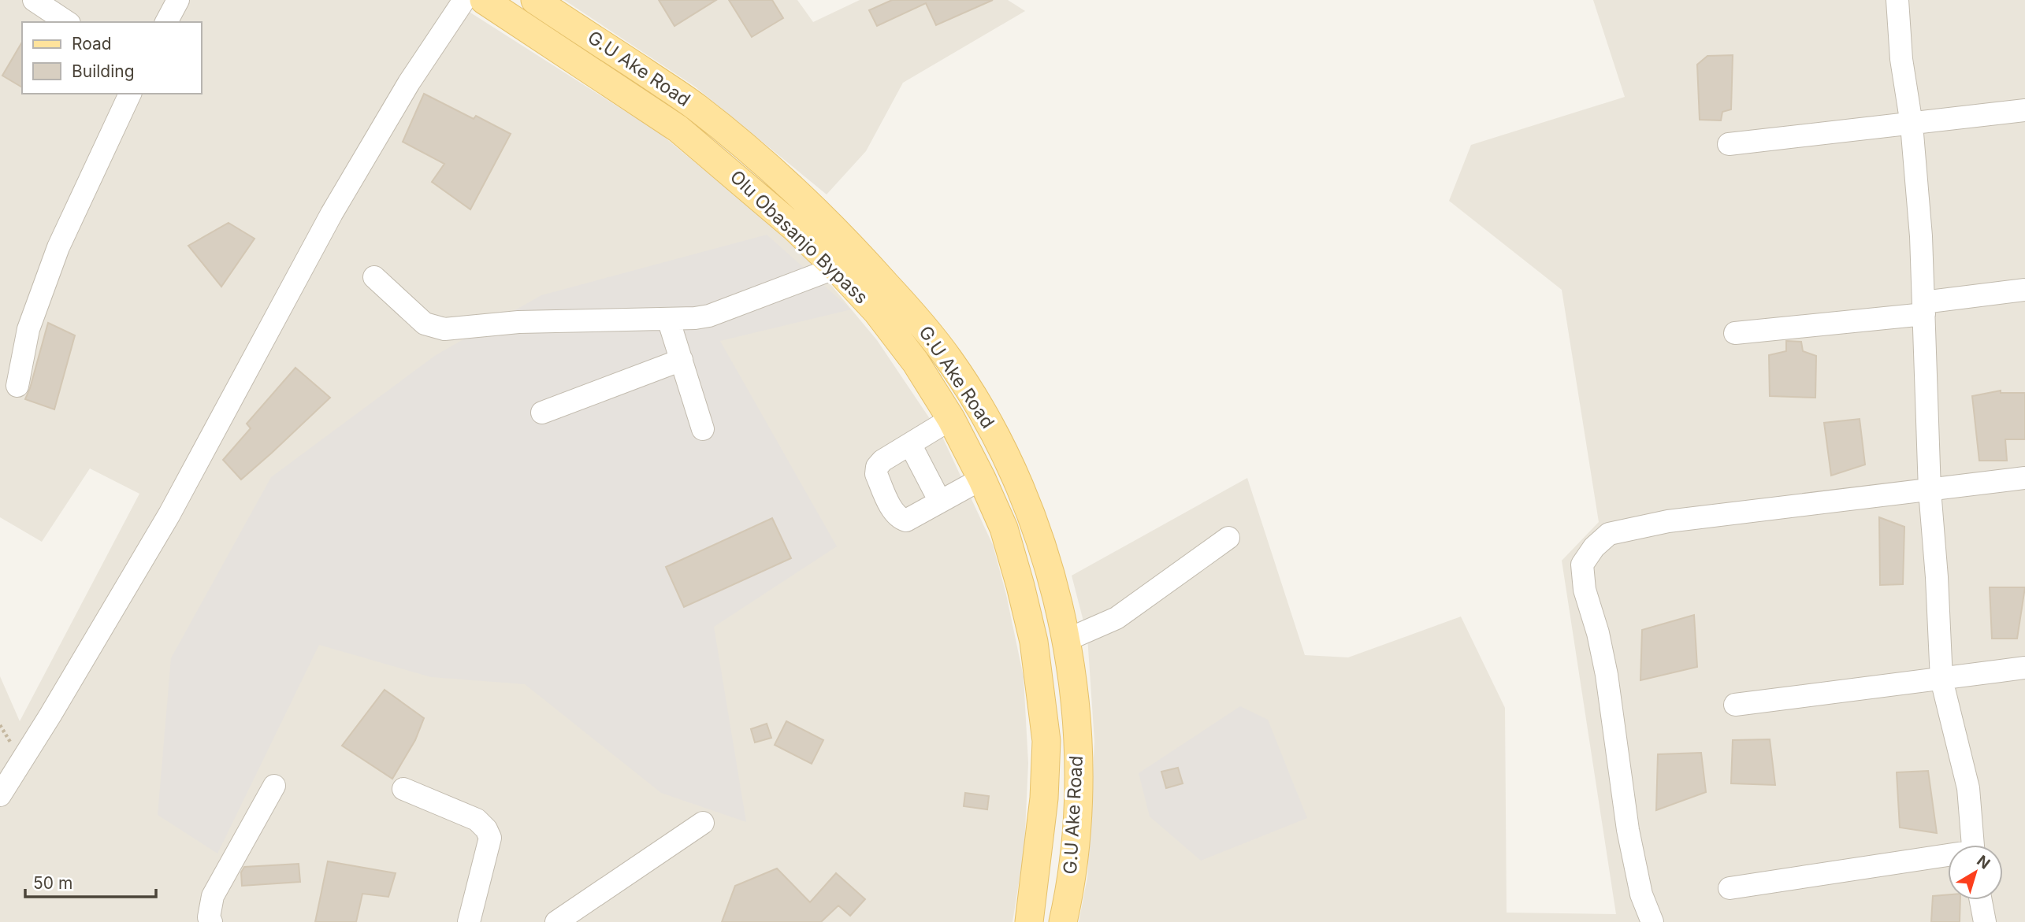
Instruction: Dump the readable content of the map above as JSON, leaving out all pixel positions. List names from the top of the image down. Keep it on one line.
{"streets":{"main road":["G.U Ake Road","Olu Obasanjo Bypass"]},"legend":["Road","Building"],"scale_bar":"50 m","north":"top right"}
